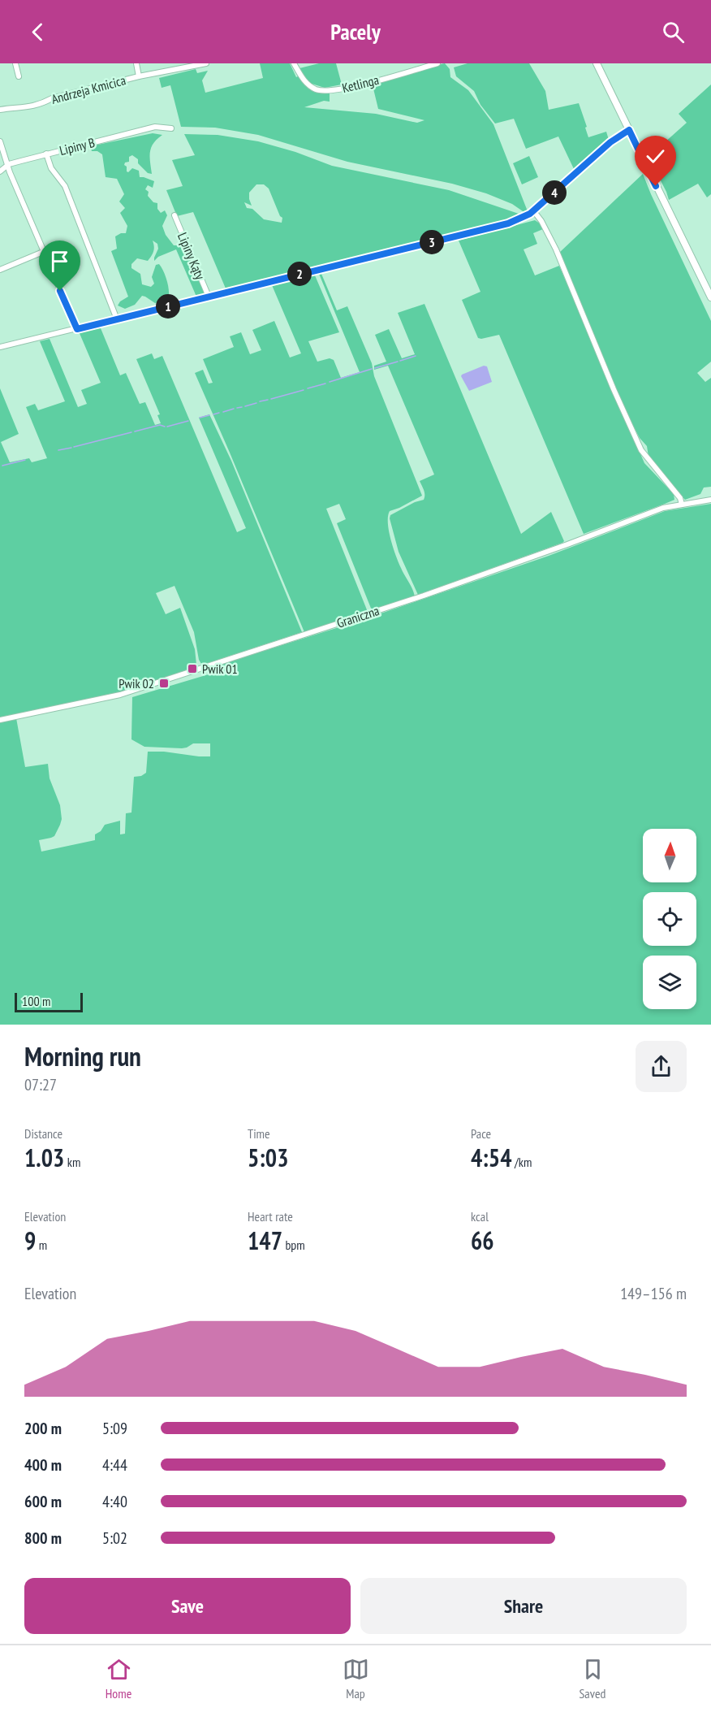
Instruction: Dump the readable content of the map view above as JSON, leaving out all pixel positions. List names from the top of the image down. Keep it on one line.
{"streets":{"street":["Ketlinga","Andrzeja Kmicica","Lipiny B","Lipiny Kąty","Graniczna"]},"places":{"transit":["Pwik 01","Pwik 02"]},"scale_bar":"100 m","north":"top","page":{"header":"Pacely","pins":["4","3","2","1"],"scale":"100 m","heading":["Morning run","07:27"],"stats":[["Distance","1.03 km"],["Time","5:03"],["Pace","4:54 /km"],["Elevation","9 m"],["Heart rate","147 bpm"],["kcal","66"]],"chart":["Elevation","149–156 m"],"list":[{"name":"200 m","note":"5:09"},{"name":"400 m","note":"4:44"},{"name":"600 m","note":"4:40"},{"name":"800 m","note":"5:02"}],"buttons":["Save","Share"],"tabs":["Home","Map","Saved"]}}
